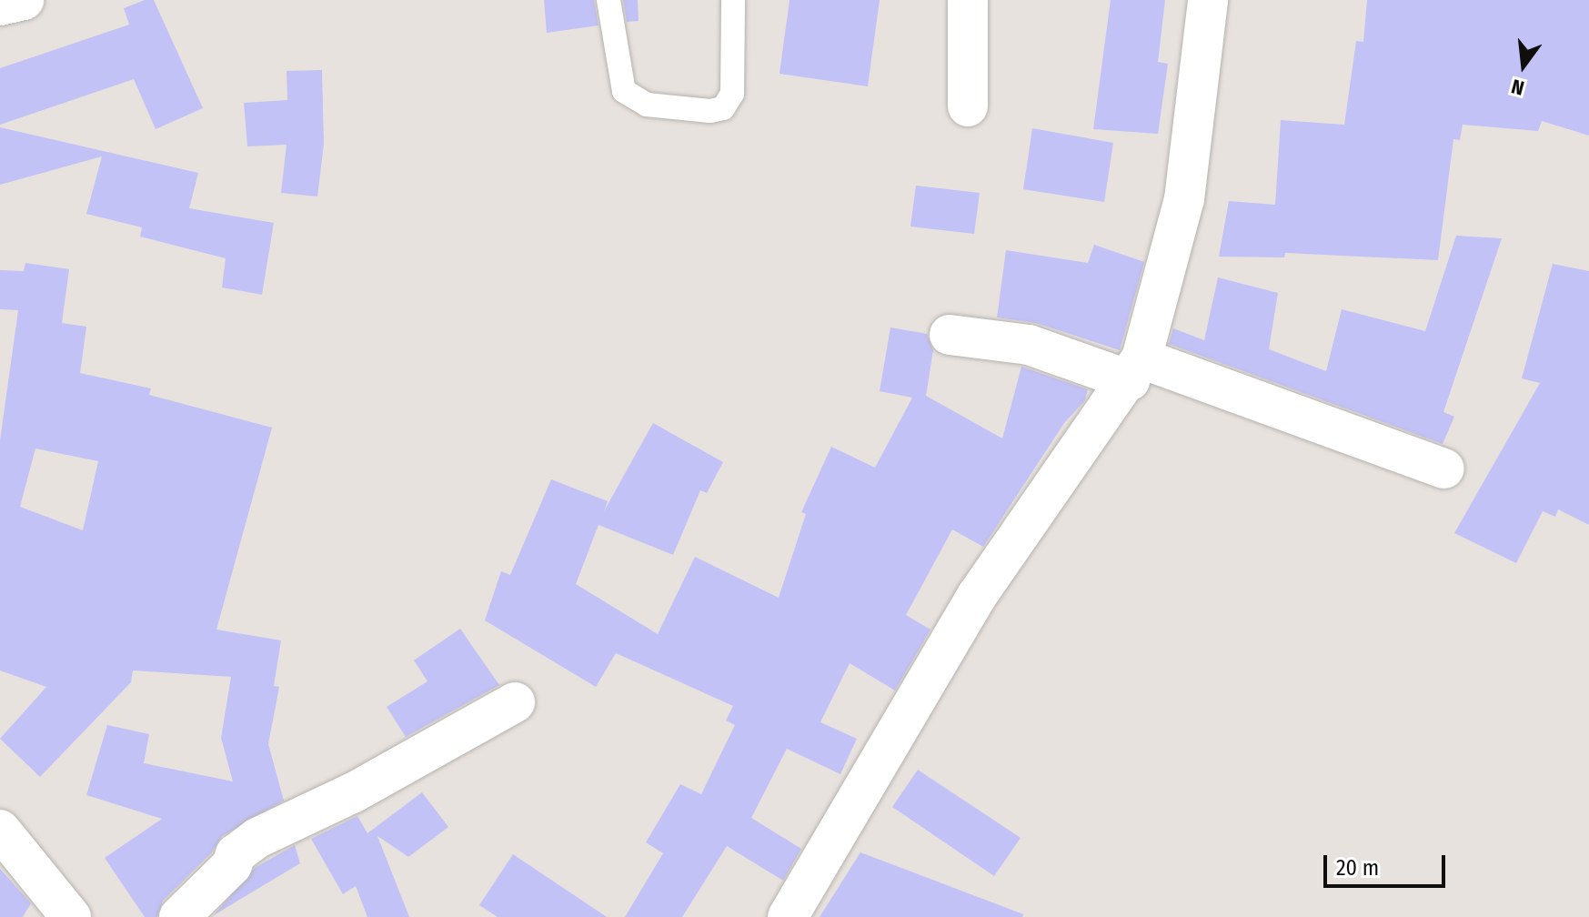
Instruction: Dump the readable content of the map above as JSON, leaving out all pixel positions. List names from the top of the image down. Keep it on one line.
{"scale_bar":"20 m","north":"bottom"}
